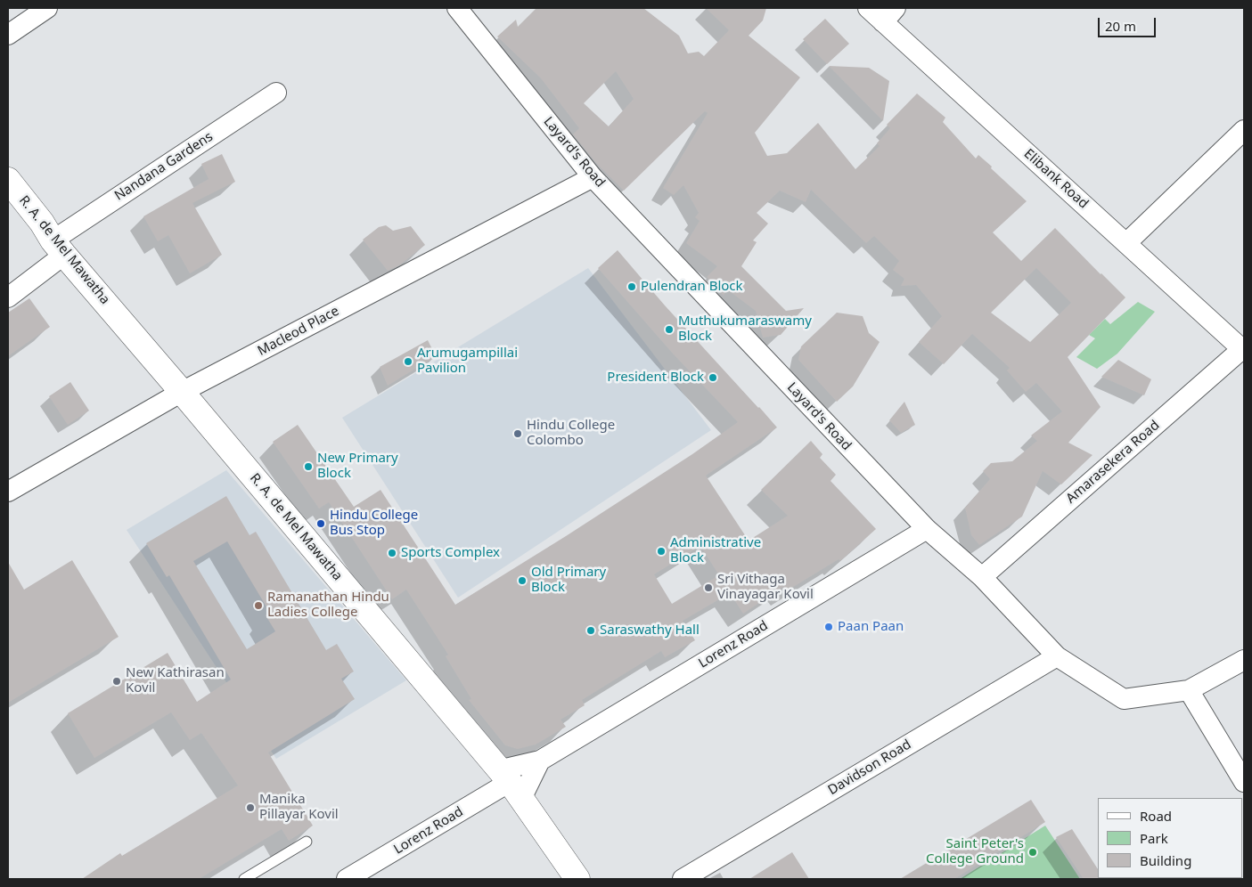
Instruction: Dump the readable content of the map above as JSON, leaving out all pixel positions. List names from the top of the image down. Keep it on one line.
{"streets":{"highway":["R. A. de Mel Mawatha"],"street":["Layard's Road","Nandana Gardens","Elibank Road","Macleod Place","Amarasekera Road","Lorenz Road","Davidson Road"]},"crossings":[["Layard's Road","Macleod Place"],["Layard's Road","Amarasekera Road"],["Layard's Road","Lorenz Road"],["Layard's Road","Davidson Road"],["Nandana Gardens","R. A. de Mel Mawatha"],["Elibank Road","Amarasekera Road"],["R. A. de Mel Mawatha","Macleod Place"],["R. A. de Mel Mawatha","Lorenz Road"]],"places":["Pulendran Block","Muthukumaraswamy Block","Arumugampillai Pavilion","President Block","Hindu College Colombo","New Primary Block","Hindu College Bus Stop","Administrative Block","Sports Complex","Old Primary Block","Sri Vithaga Vinayagar Kovil","Ramanathan Hindu Ladies College","Paan Paan","Saraswathy Hall","New Kathirasan Kovil","Manika Pillayar Kovil","Saint Peter's College Ground"],"legend":["Road","Park","Building"],"scale_bar":"20 m"}
